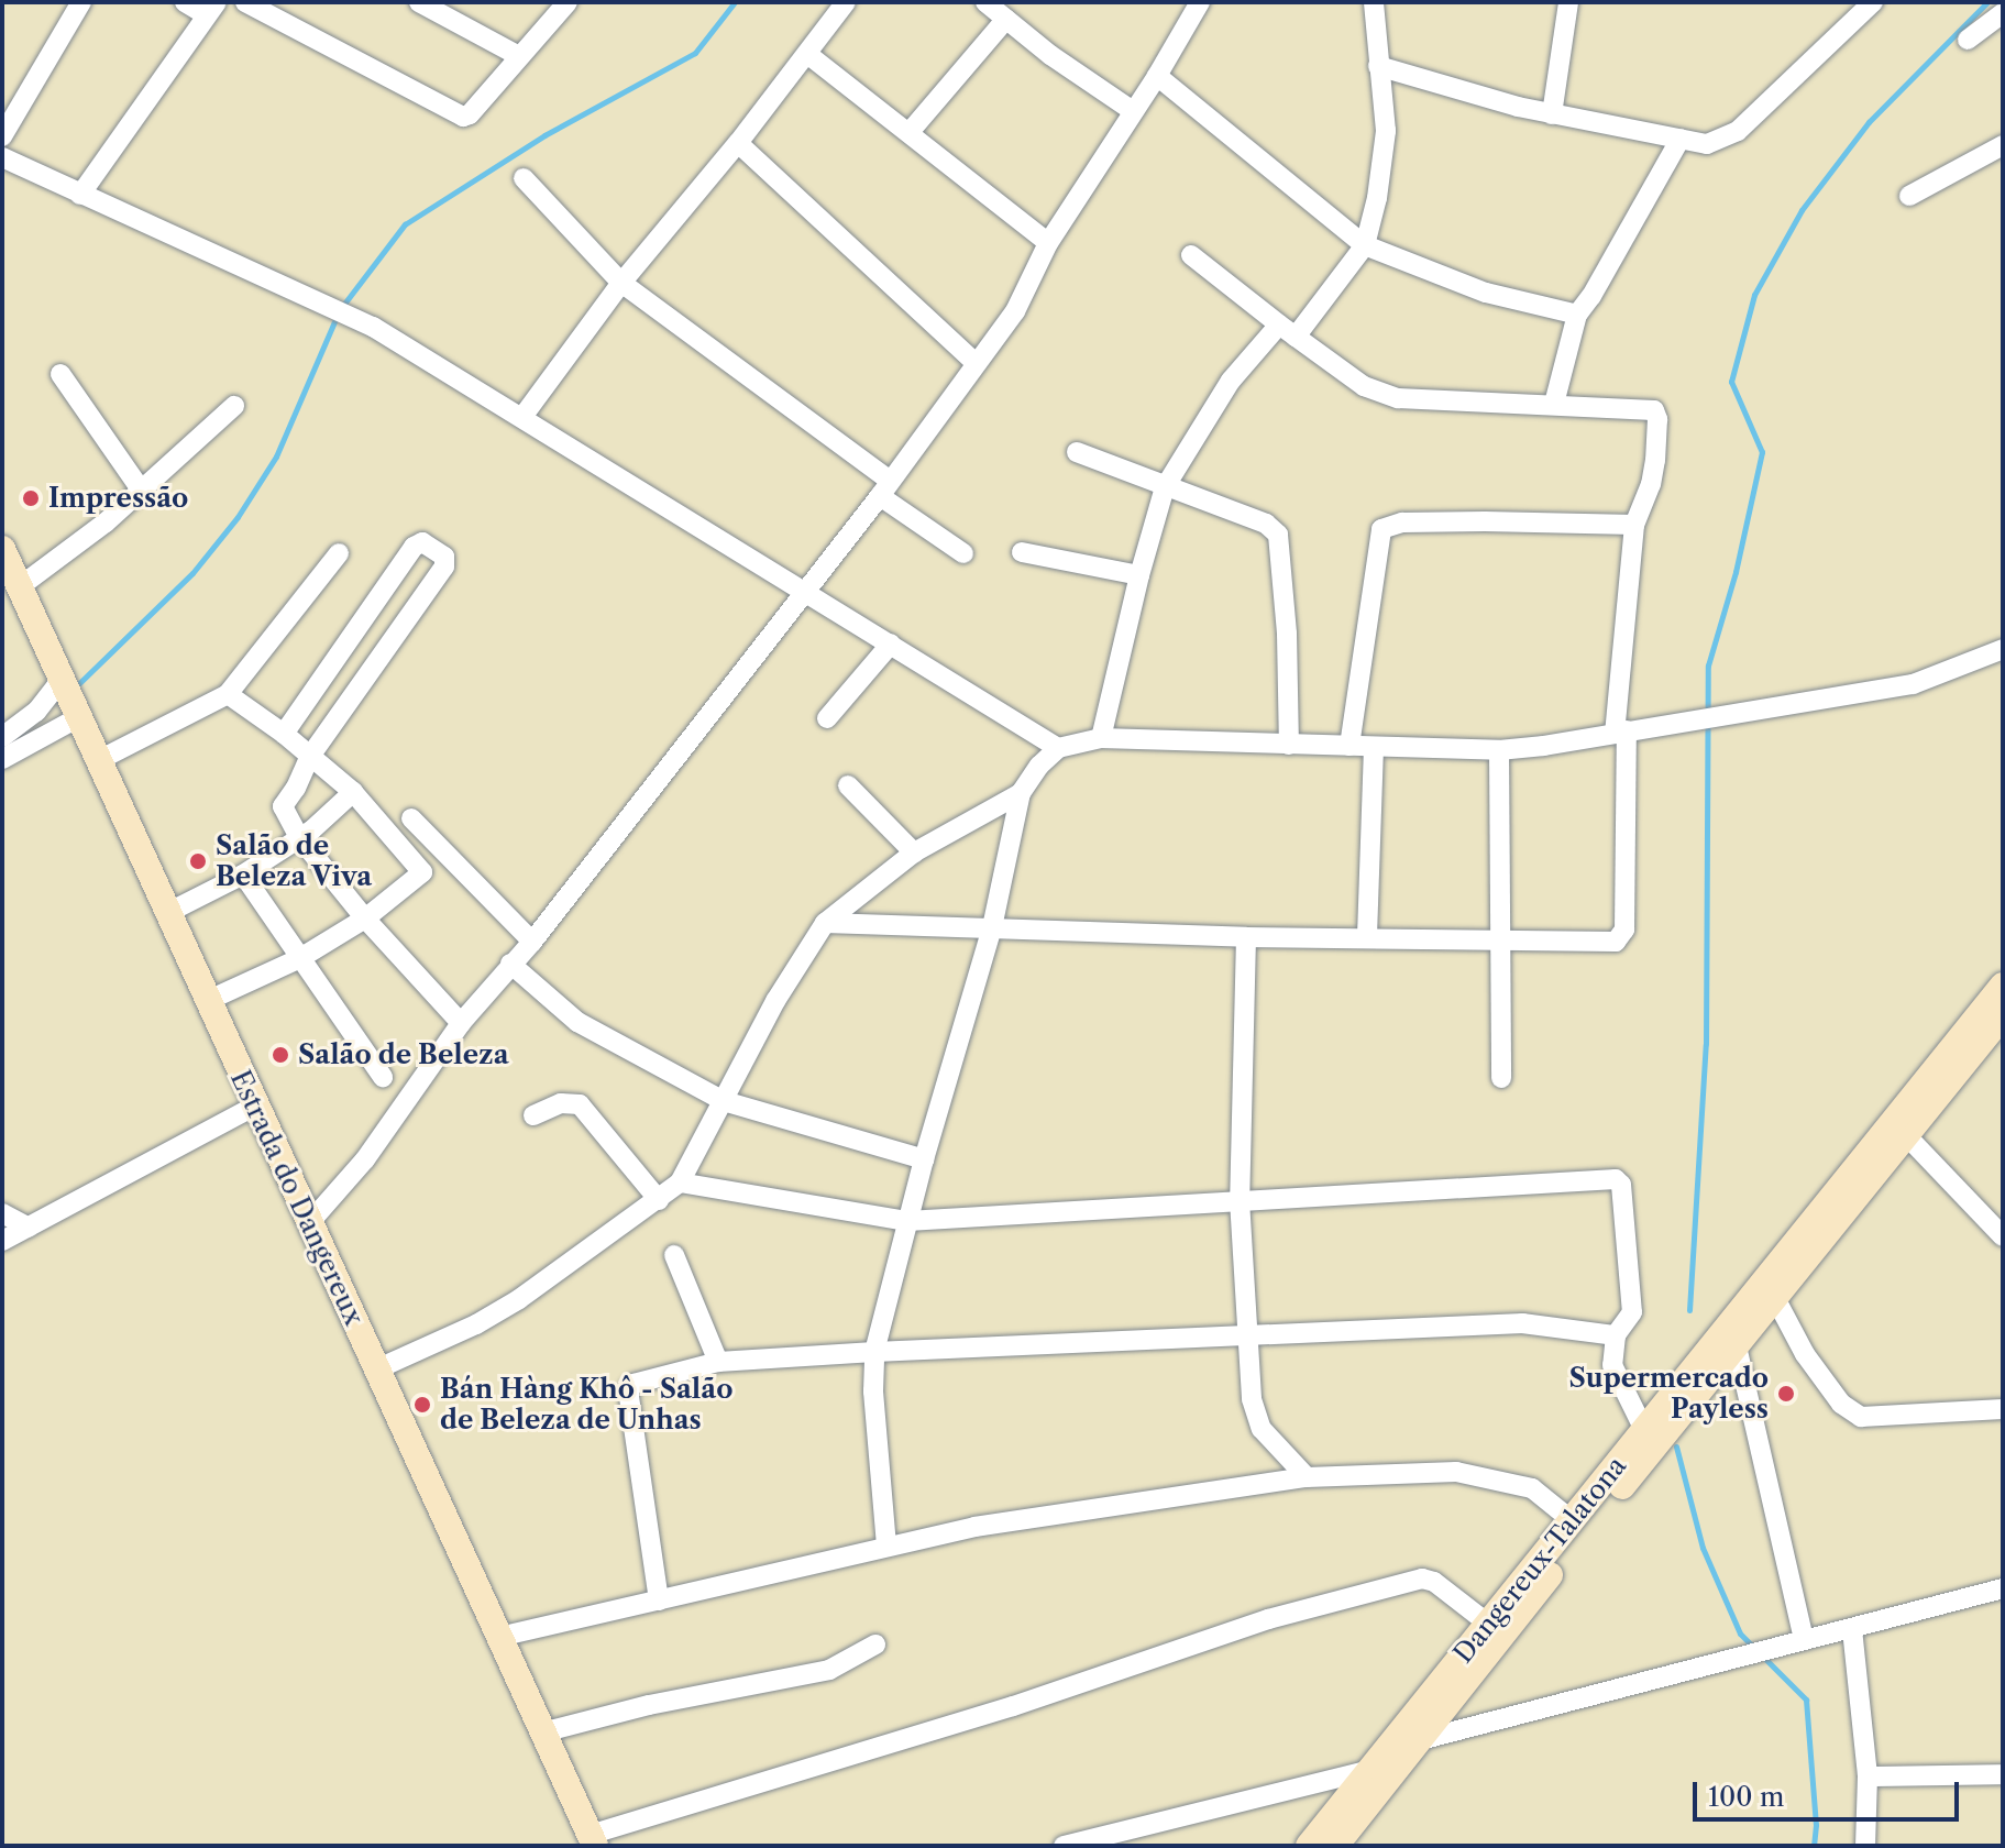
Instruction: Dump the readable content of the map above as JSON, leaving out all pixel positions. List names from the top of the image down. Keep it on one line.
{"streets":{"main road":["Estrada do Dangereux","Dangereux-Talatona"]},"places":["Impressão","Salão de Beleza Viva","Salão de Beleza","Supermercado Payless","Bán Hàng Khô - Salão de Beleza de Unhas"],"scale_bar":"100 m"}
